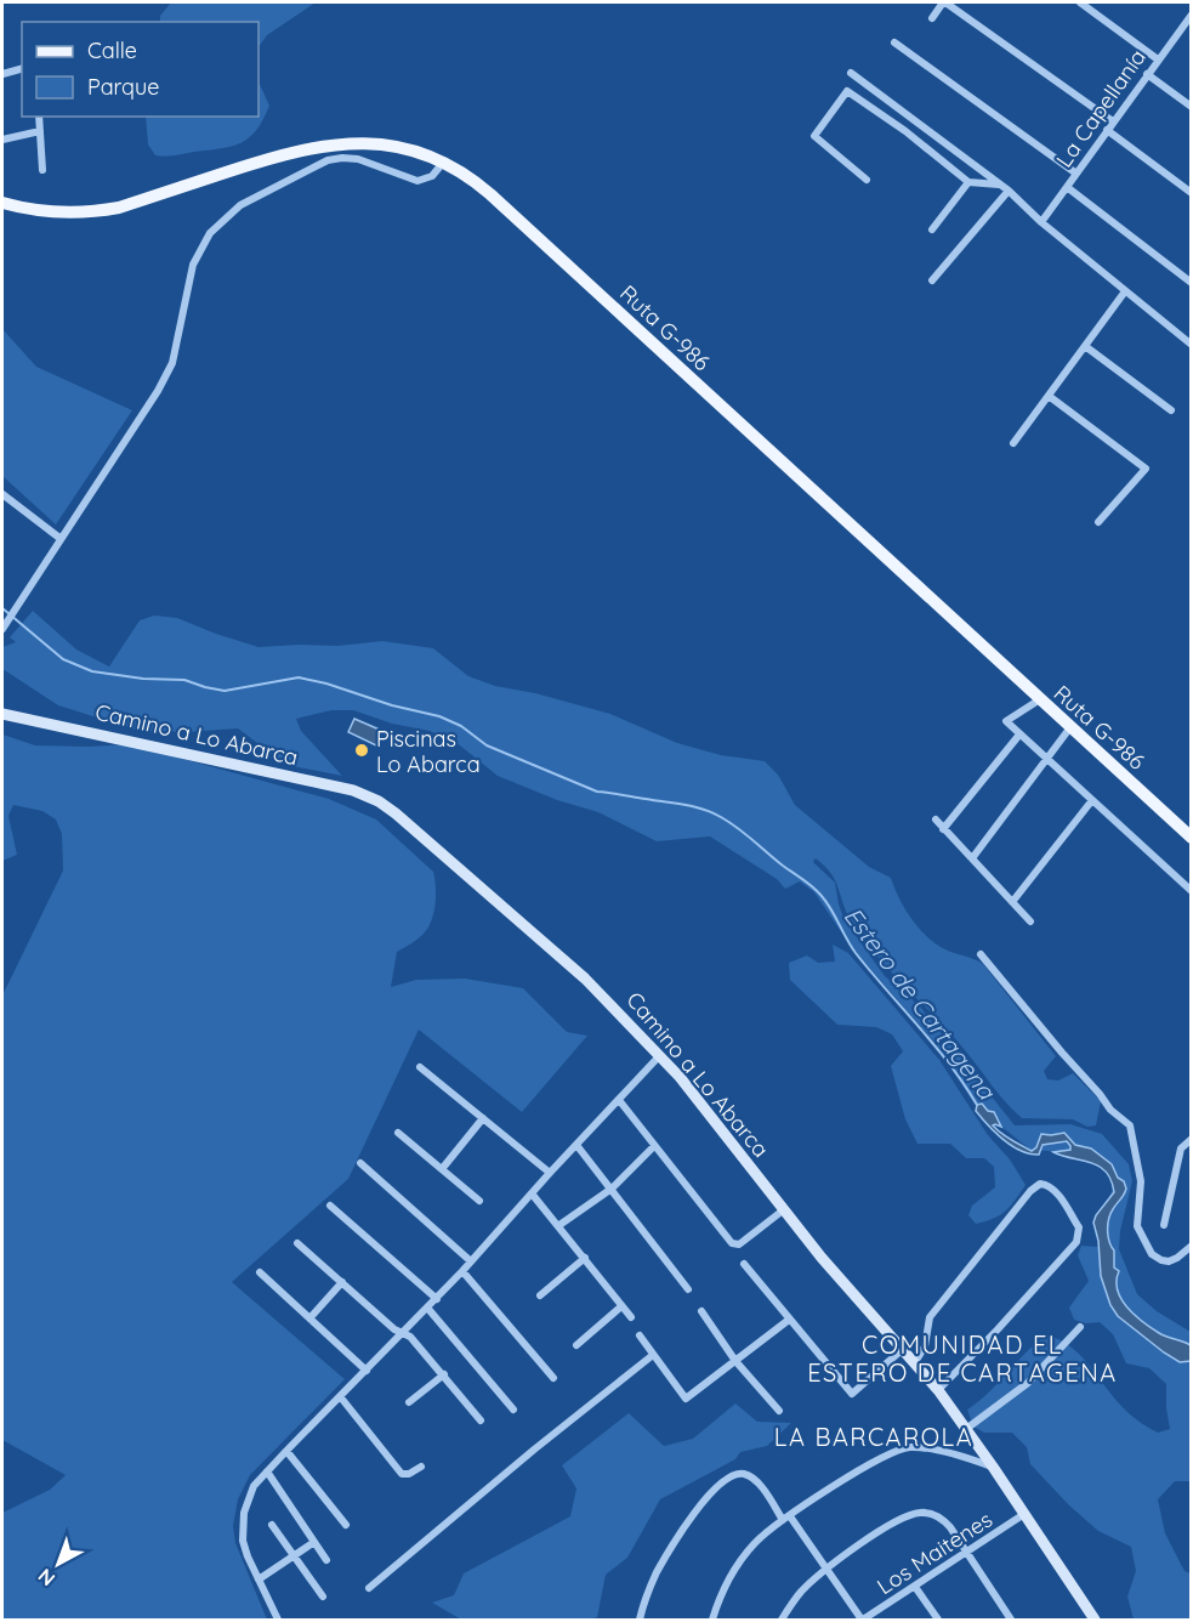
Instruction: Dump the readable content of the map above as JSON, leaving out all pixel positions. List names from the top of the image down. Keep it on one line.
{"streets":{"main road":["Ruta G-986","Camino a Lo Abarca"],"street":["La Capellanía","Los Maitenes"]},"crossings":[["Camino a Lo Abarca","Los Maitenes"]],"districts":["COMUNIDAD EL ESTERO DE CARTAGENA","LA BARCAROLA"],"water":["Estero de Cartagena"],"places":["Piscinas Lo Abarca"],"legend":["Calle","Parque"],"north":"bottom left"}
